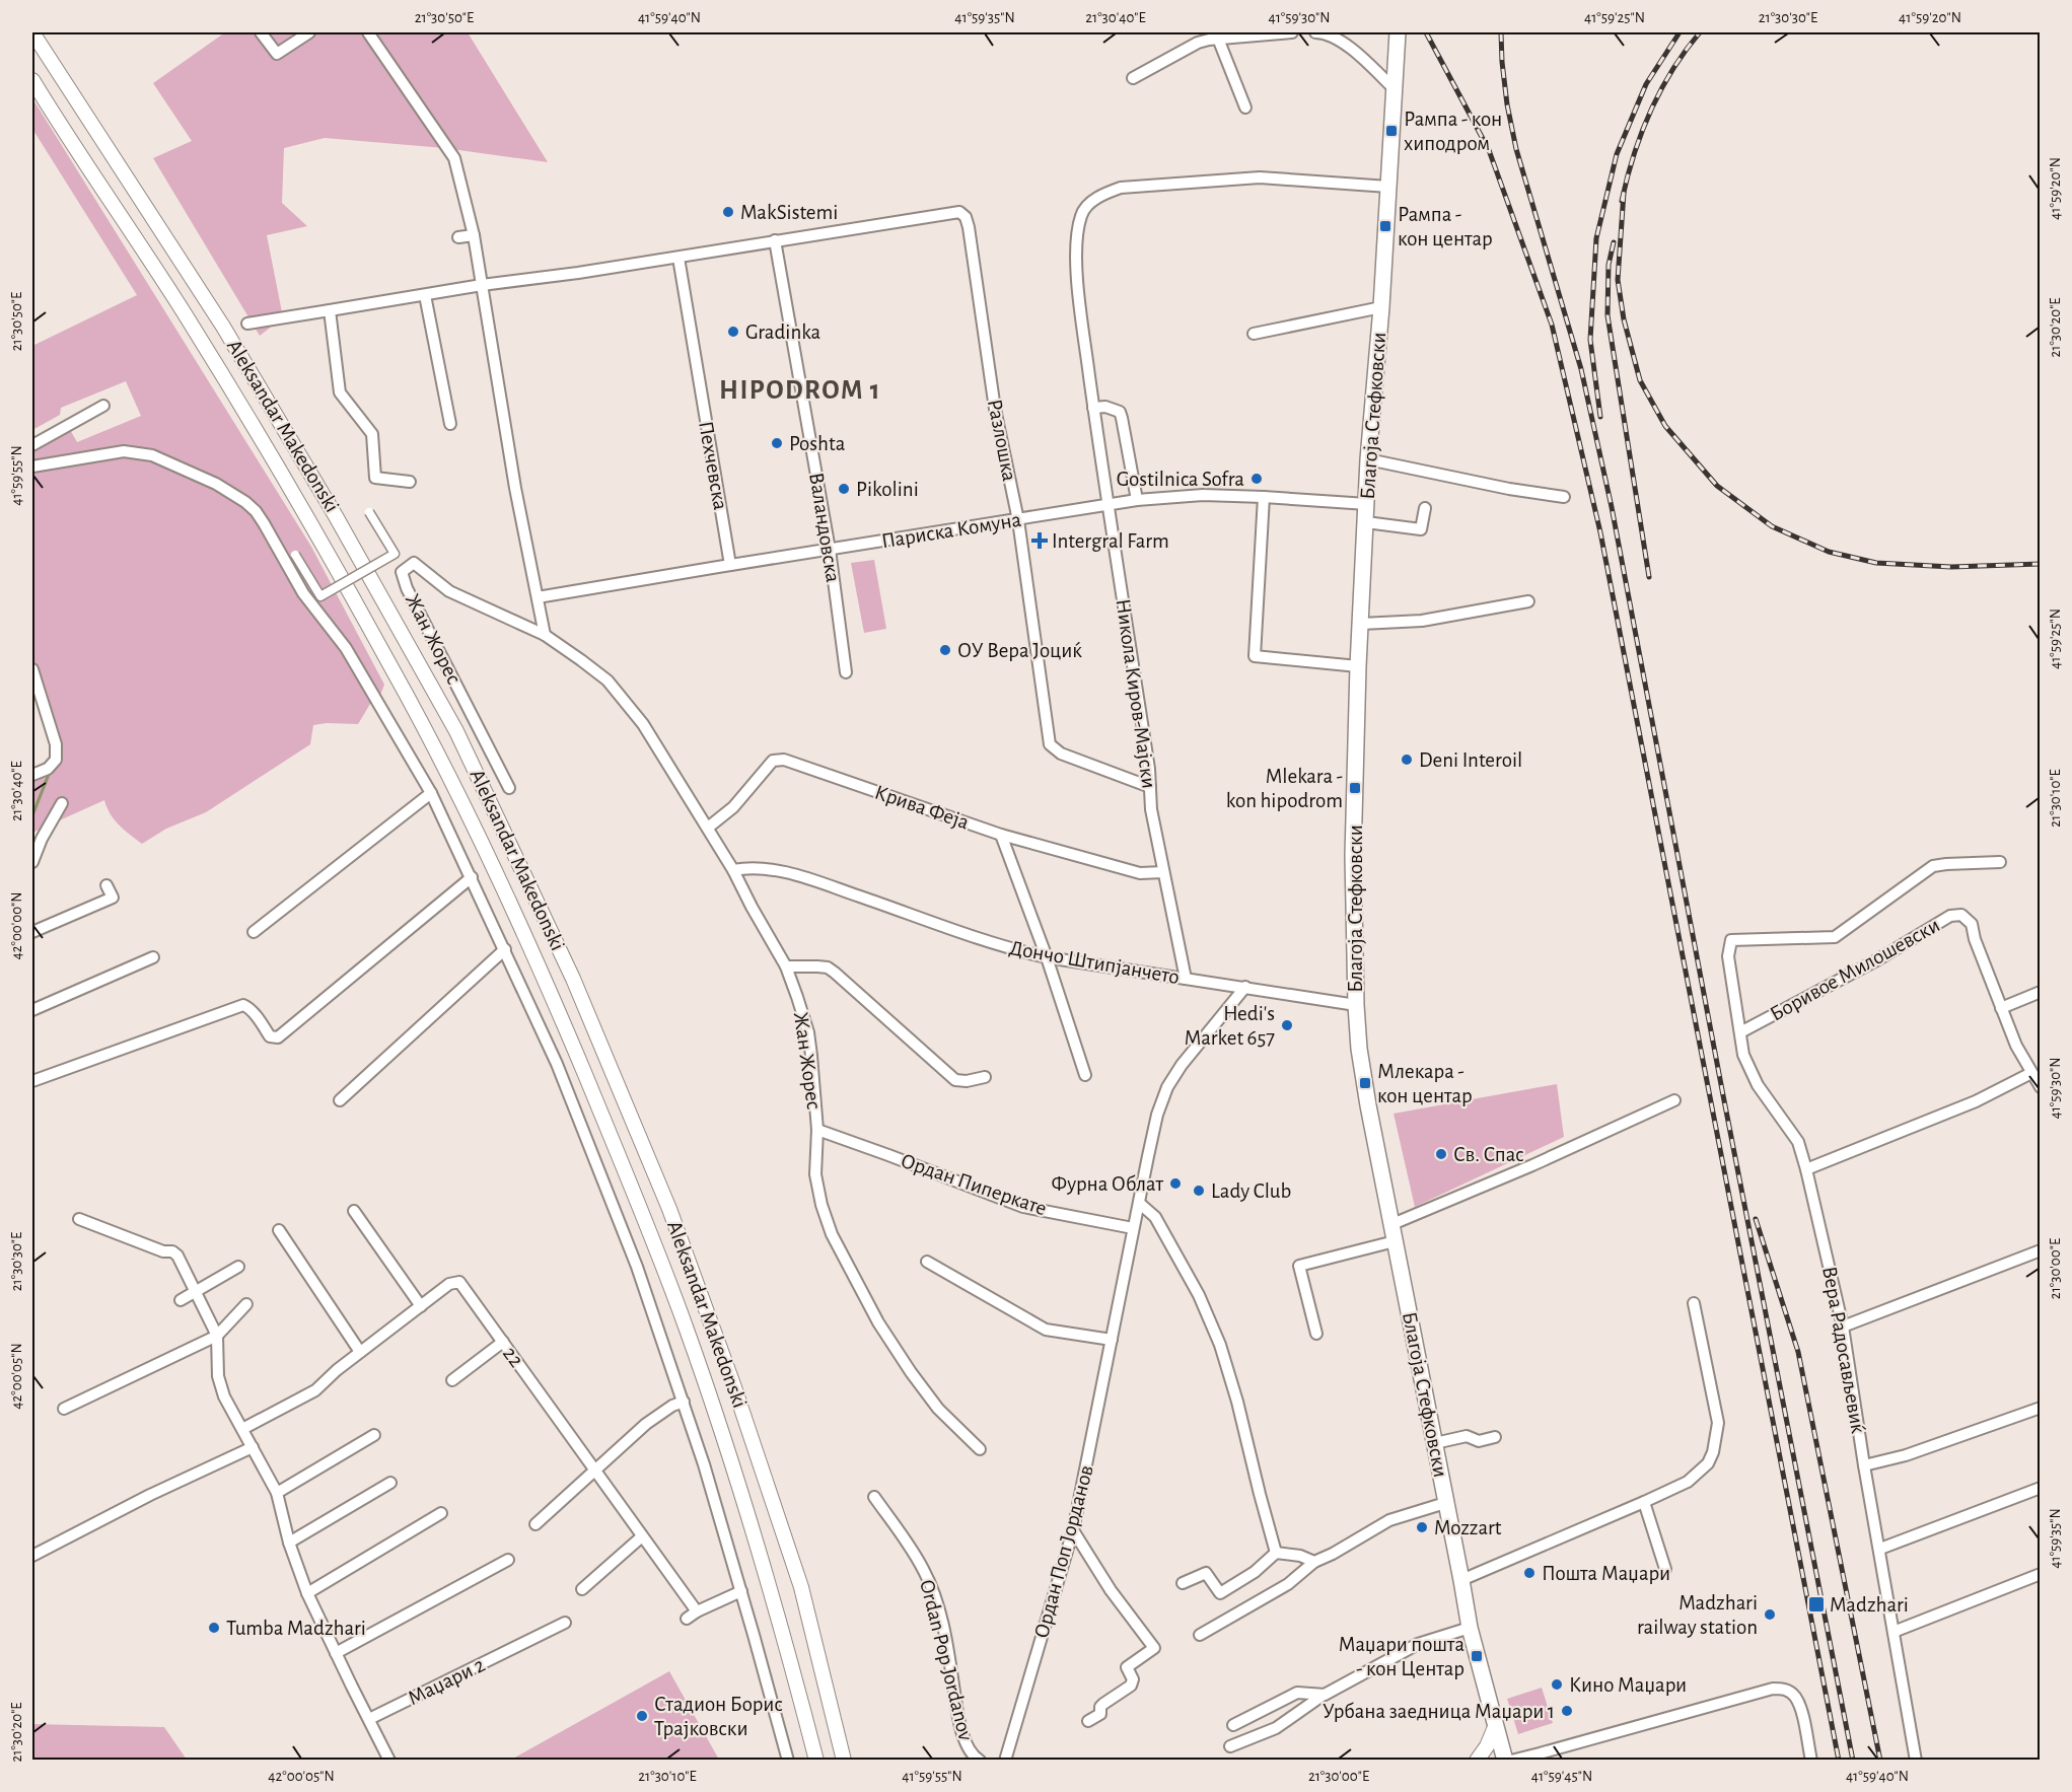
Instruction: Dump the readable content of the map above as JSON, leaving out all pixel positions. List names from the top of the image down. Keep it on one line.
{"streets":{"main road":["Благоја Стефковски"],"street":["Aleksandar Makedonski","Разлошка","Пехчевска","Валандовска","Париска Комуна","Жан Жорес","Никола Киров-Мајски","Крива Феја","Дончо Штипјанчето","Боривое Милошевски","Ордан Пиперкате","Вера Радосављевиќ","22","Ордан Поп Јорданов","Ordan Pop Jordanov","Маџари 2"]},"crossings":[["Благоја Стефковски","Париска Комуна"],["Благоја Стефковски","Никола Киров-Мајски"],["Благоја Стефковски","Дончо Штипјанчето"],["Разлошка","Валандовска"],["Разлошка","Париска Комуна"],["Разлошка","Никола Киров-Мајски"],["Пехчевска","Париска Комуна"],["Валандовска","Париска Комуна"],["Париска Комуна","Никола Киров-Мајски"],["Жан Жорес","Крива Феја"],["Жан Жорес","Дончо Штипјанчето"],["Жан Жорес","Ордан Пиперкате"],["Никола Киров-Мајски","Крива Феја"],["Никола Киров-Мајски","Дончо Штипјанчето"],["Дончо Штипјанчето","Ордан Поп Јорданов"],["Боривое Милошевски","Вера Радосављевиќ"],["Ордан Пиперкате","Ордан Поп Јорданов"]],"districts":["HIPODROM 1"],"places":{"transit":["Рампа - кон хиподром","Рампа - кон центар","Mlekara - kon hipodrom","Млекара - кон центар","Madzhari","Маџари пошта - кон Центар"],"other":["MakSistemi","Gradinka","Poshta","Gostilnica Sofra","Pikolini","ОУ Вера Јоциќ","Deni Interoil","Hedi's Market 657","Св. Спас","Фурна Облат","Lady Club","Mozzart","Пошта Маџари","Madzhari railway station","Tumba Madzhari","Кино Маџари","Урбана заедница Маџари 1","Стадион Борис Трајковски"],"health":["Intergral Farm"]},"coordinates":["21°30'50\"E","41°59'40\"N","41°59'35\"N","21°30'40\"E","41°59'30\"N","41°59'25\"N","21°30'30\"E","41°59'20\"N","21°30'20\"E","41°59'55\"N","21°30'10\"E","42°00'00\"N","21°30'00\"E","42°00'05\"N","41°59'45\"N"]}
